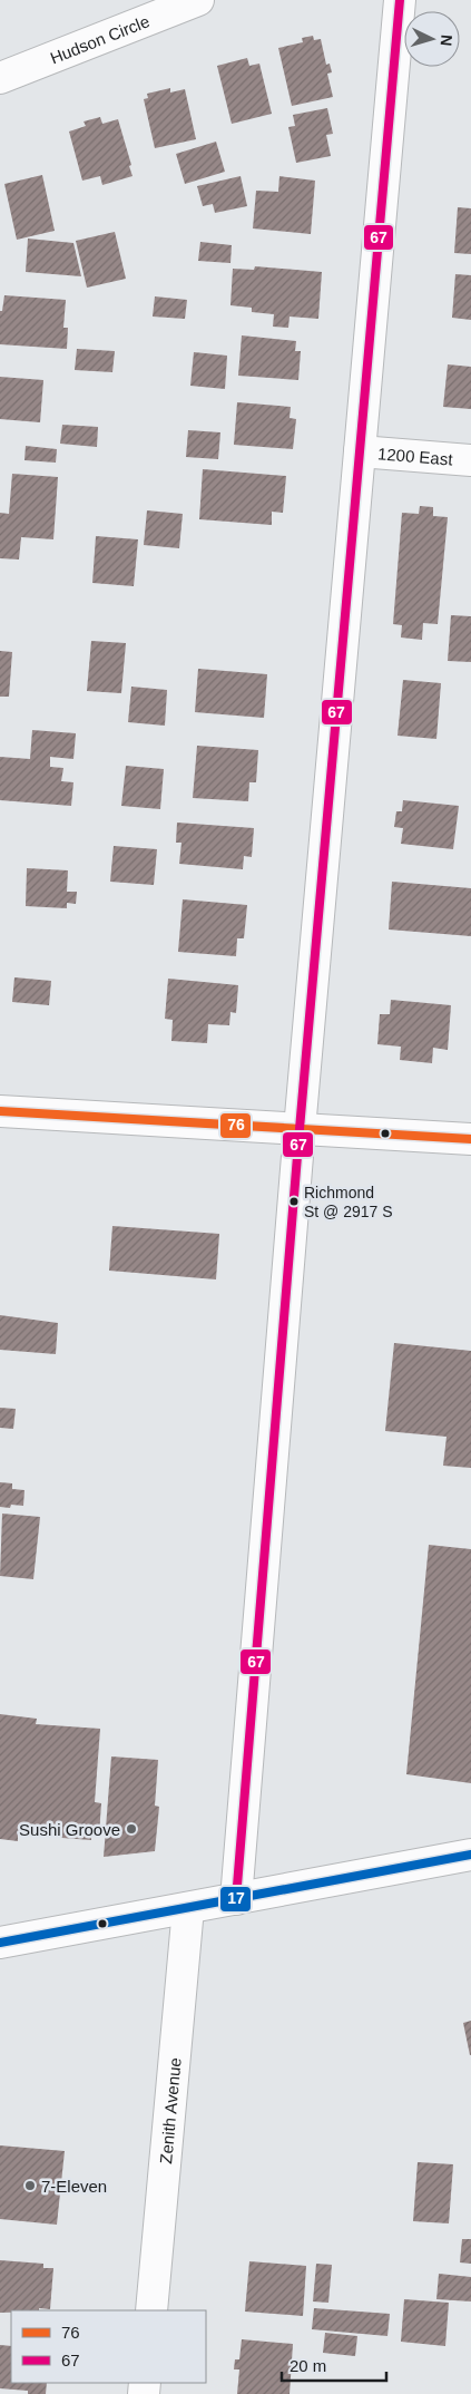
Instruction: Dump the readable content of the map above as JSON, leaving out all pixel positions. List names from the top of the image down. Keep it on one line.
{"streets":{"street":["Hudson Circle","1200 East","Zenith Avenue"]},"places":["Richmond St @ 2917 S","Sushi Groove","7-Eleven"],"lines":["transit line 67","transit line 76","transit line 17"],"legend":["76","67"],"scale_bar":"20 m","north":"right"}
